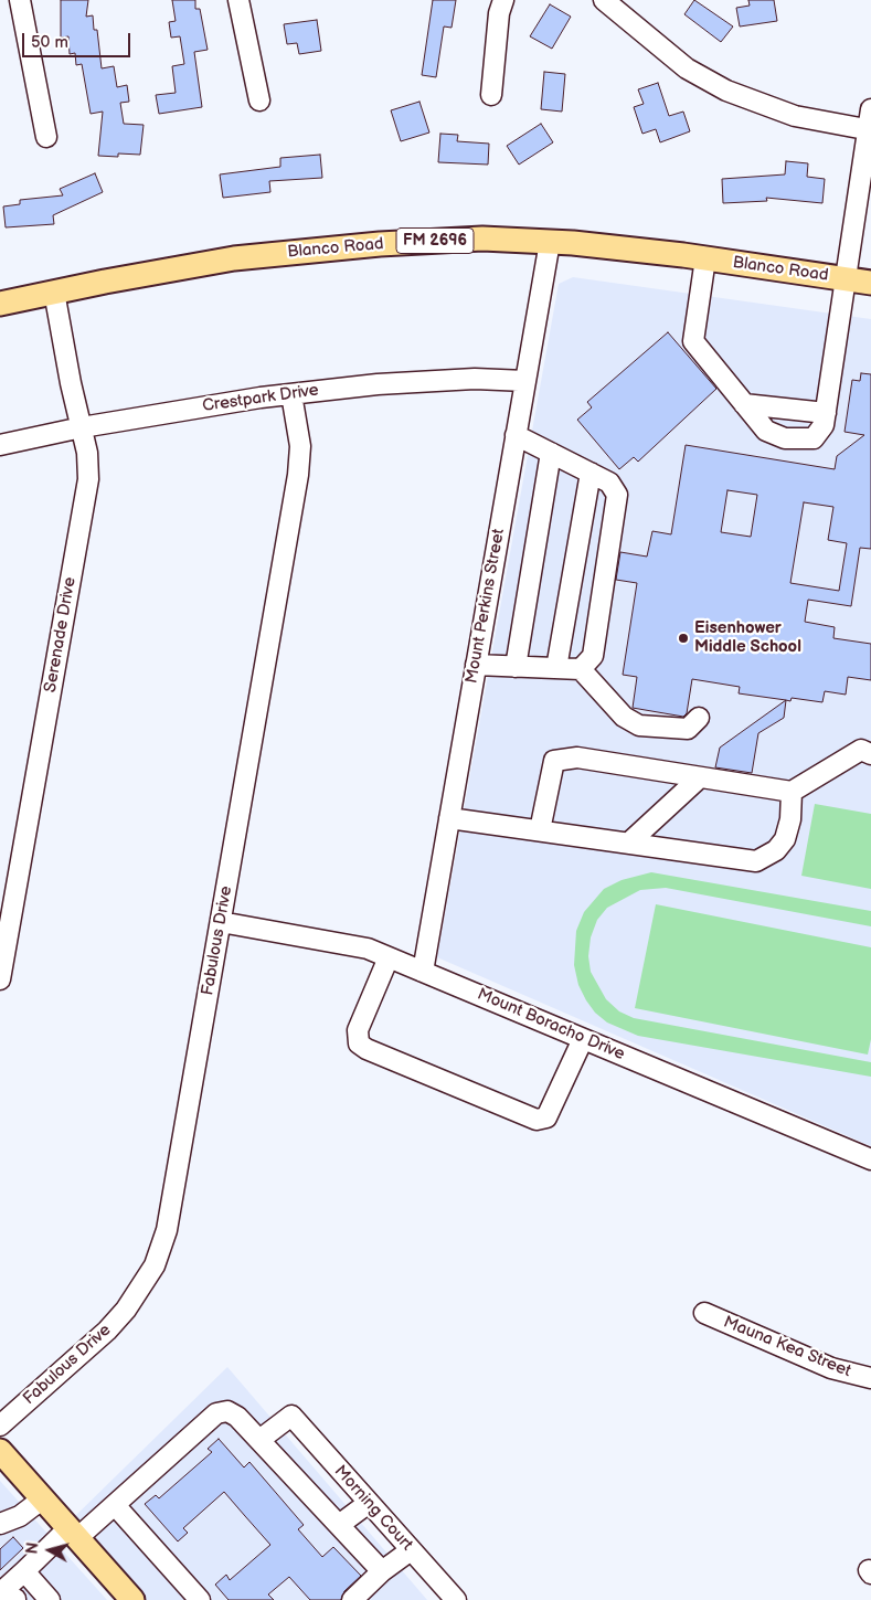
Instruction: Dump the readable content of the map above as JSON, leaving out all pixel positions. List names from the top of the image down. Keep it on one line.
{"streets":{"main road":["FM 2696","Blanco Road"],"street":["Crestpark Drive","Mount Perkins Street","Serenade Drive","Fabulous Drive","Mount Boracho Drive","Mauna Kea Street","Morning Court"]},"crossings":[["Blanco Road","Mount Perkins Street"],["Blanco Road","Serenade Drive"],["Crestpark Drive","Mount Perkins Street"],["Crestpark Drive","Serenade Drive"],["Crestpark Drive","Fabulous Drive"],["Mount Perkins Street","Mount Boracho Drive"],["Fabulous Drive","Mount Boracho Drive"]],"places":["Eisenhower Middle School"],"scale_bar":"50 m","north":"left"}
